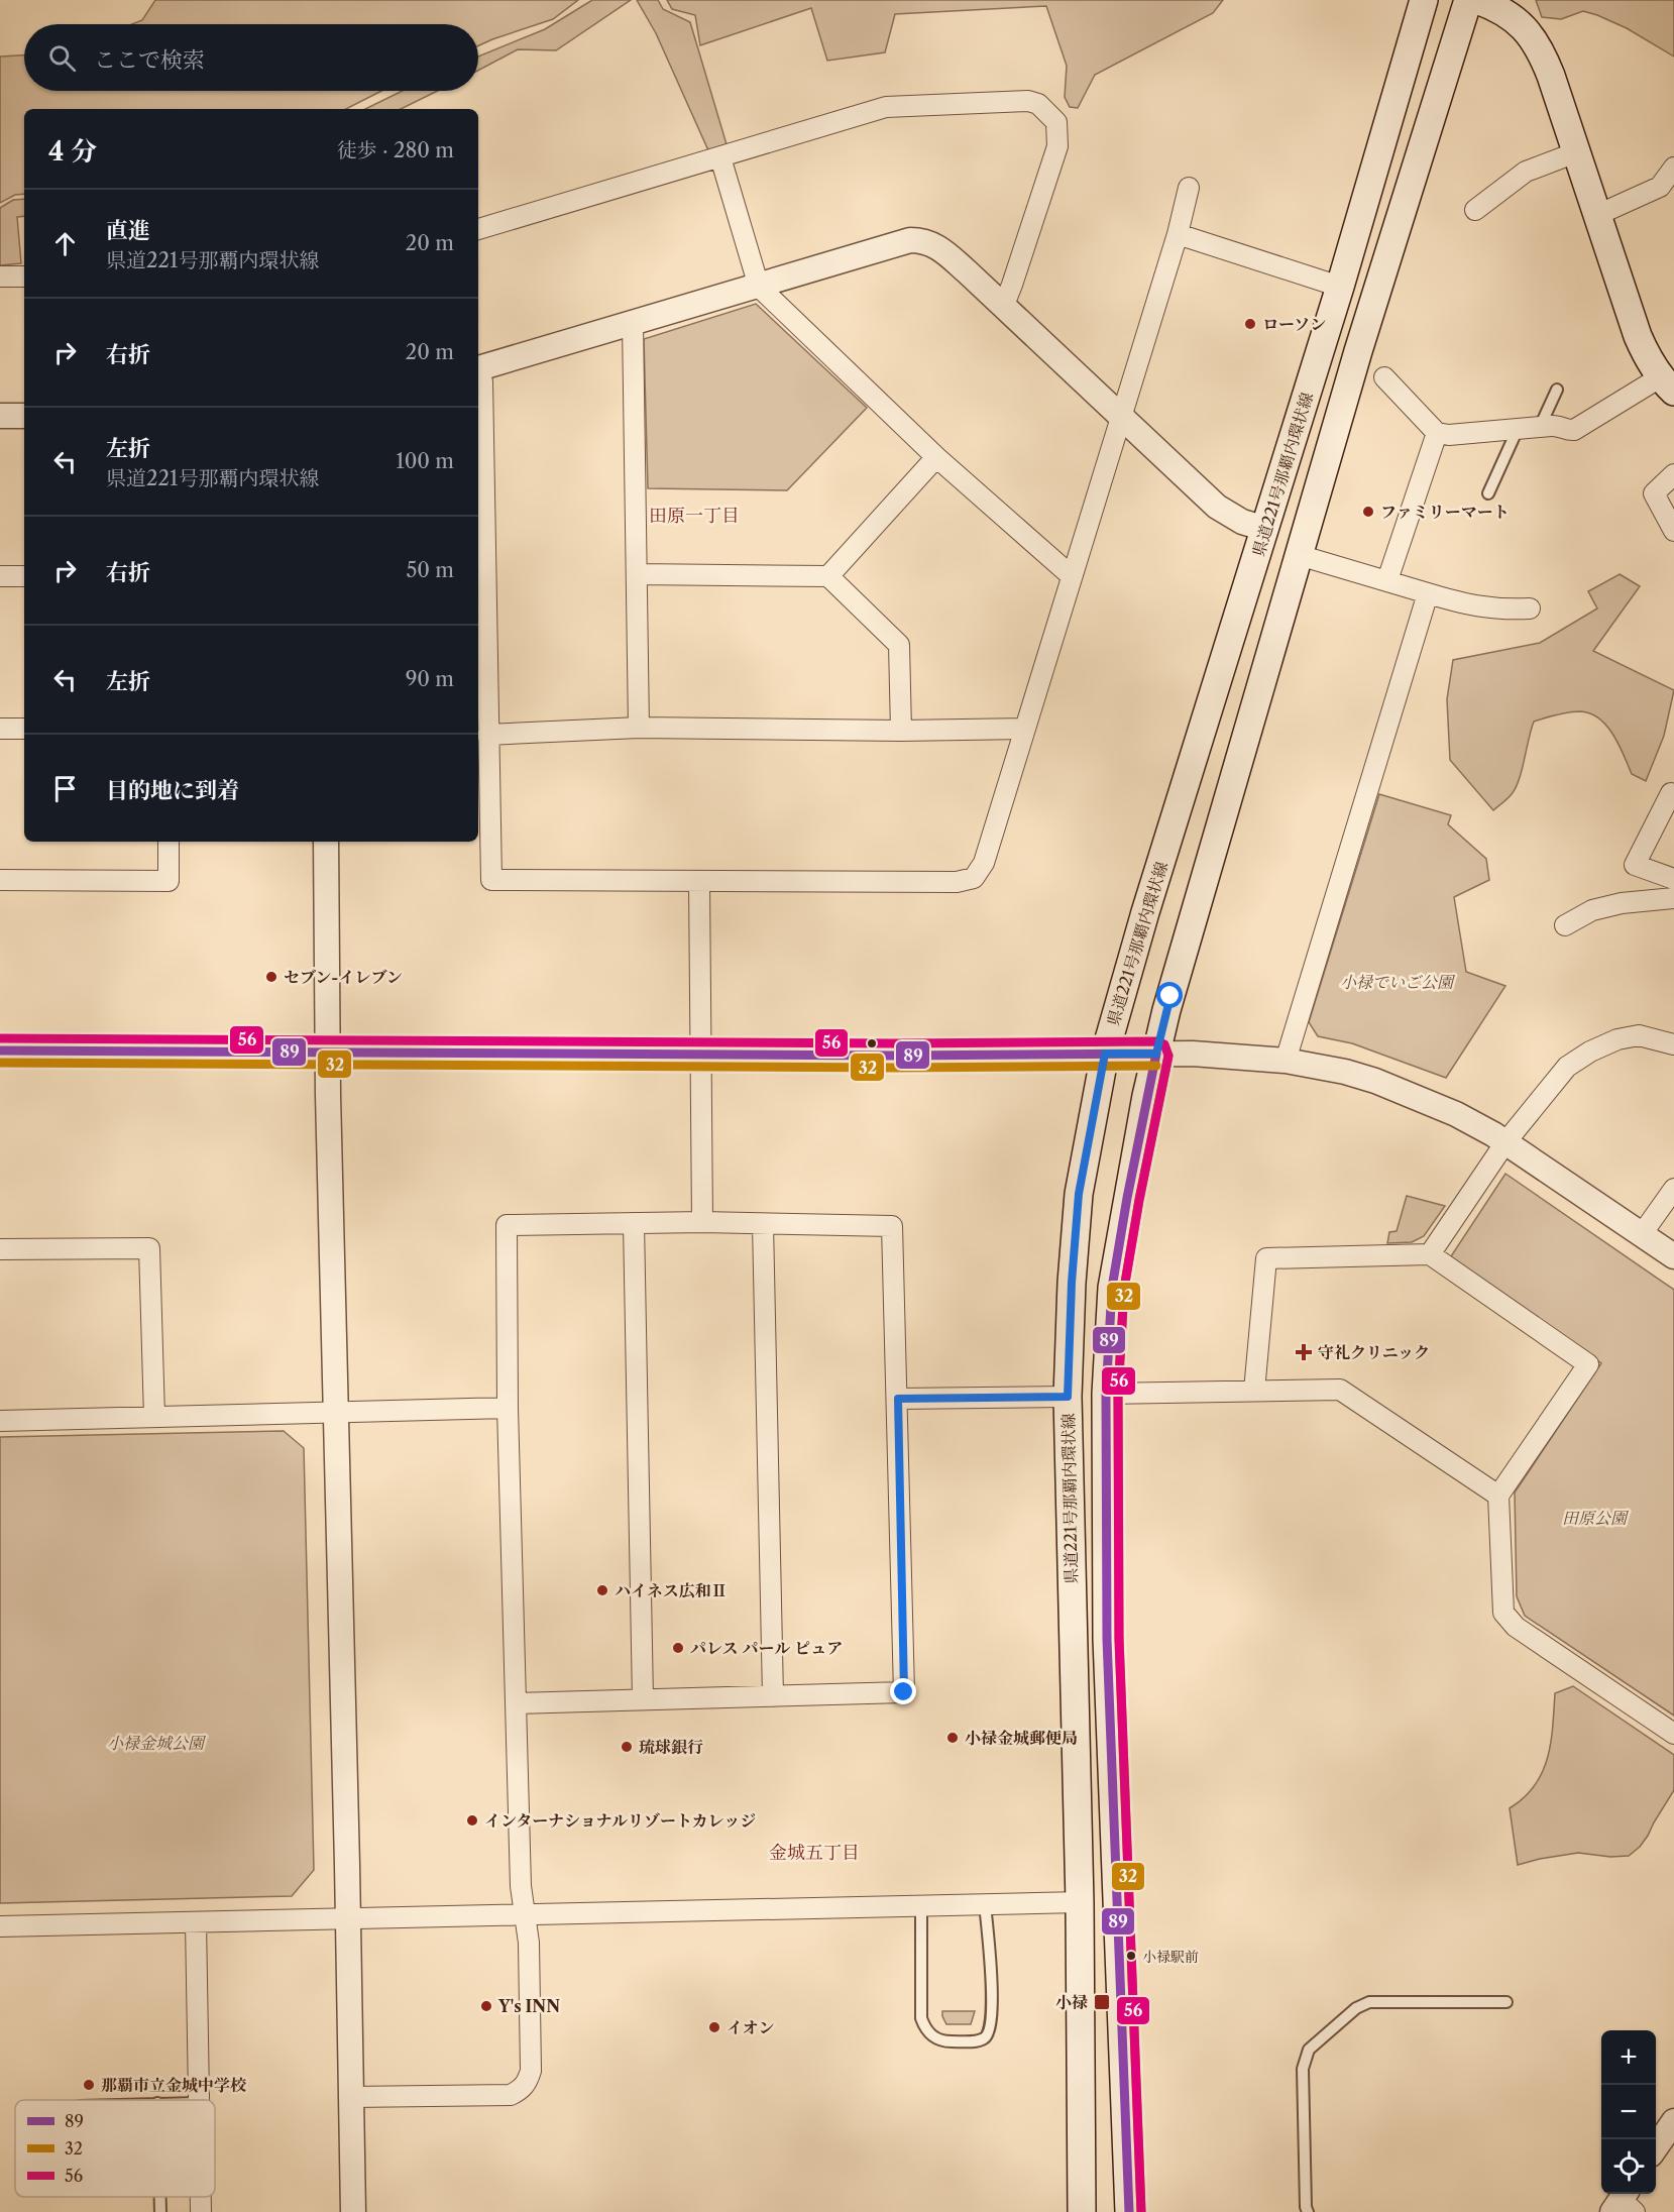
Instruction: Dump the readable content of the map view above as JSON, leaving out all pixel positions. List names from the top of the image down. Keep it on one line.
{"streets":{"main road":["県道221号那覇内環状線"]},"districts":["田原一丁目","金城五丁目"],"parks":["小禄でいご公園","田原公園","小禄金城公園"],"places":{"other":["ローソン","ファミリーマート","セブン-イレブン","ハイネス広和Ⅱ","パレス パール ピュア","小禄金城郵便局","琉球銀行","インターナショナルリゾートカレッジ","小禄駅前","Y's INN","イオン","那覇市立金城中学校"],"health":["守礼クリニック"],"transit":["小禄"]},"lines":["transit line 56","transit line 89","transit line 32"],"legend":["89","32","56"],"page":{"search":"ここで検索","heading":["4 分","徒歩 · 280 m"],"list":[["直進","県道221号那覇内環状線","20 m"],["右折","20 m"],["左折","県道221号那覇内環状線","100 m"],["右折","50 m"],["左折","90 m"],"目的地に到着"],"map_buttons":["+","−"]}}
